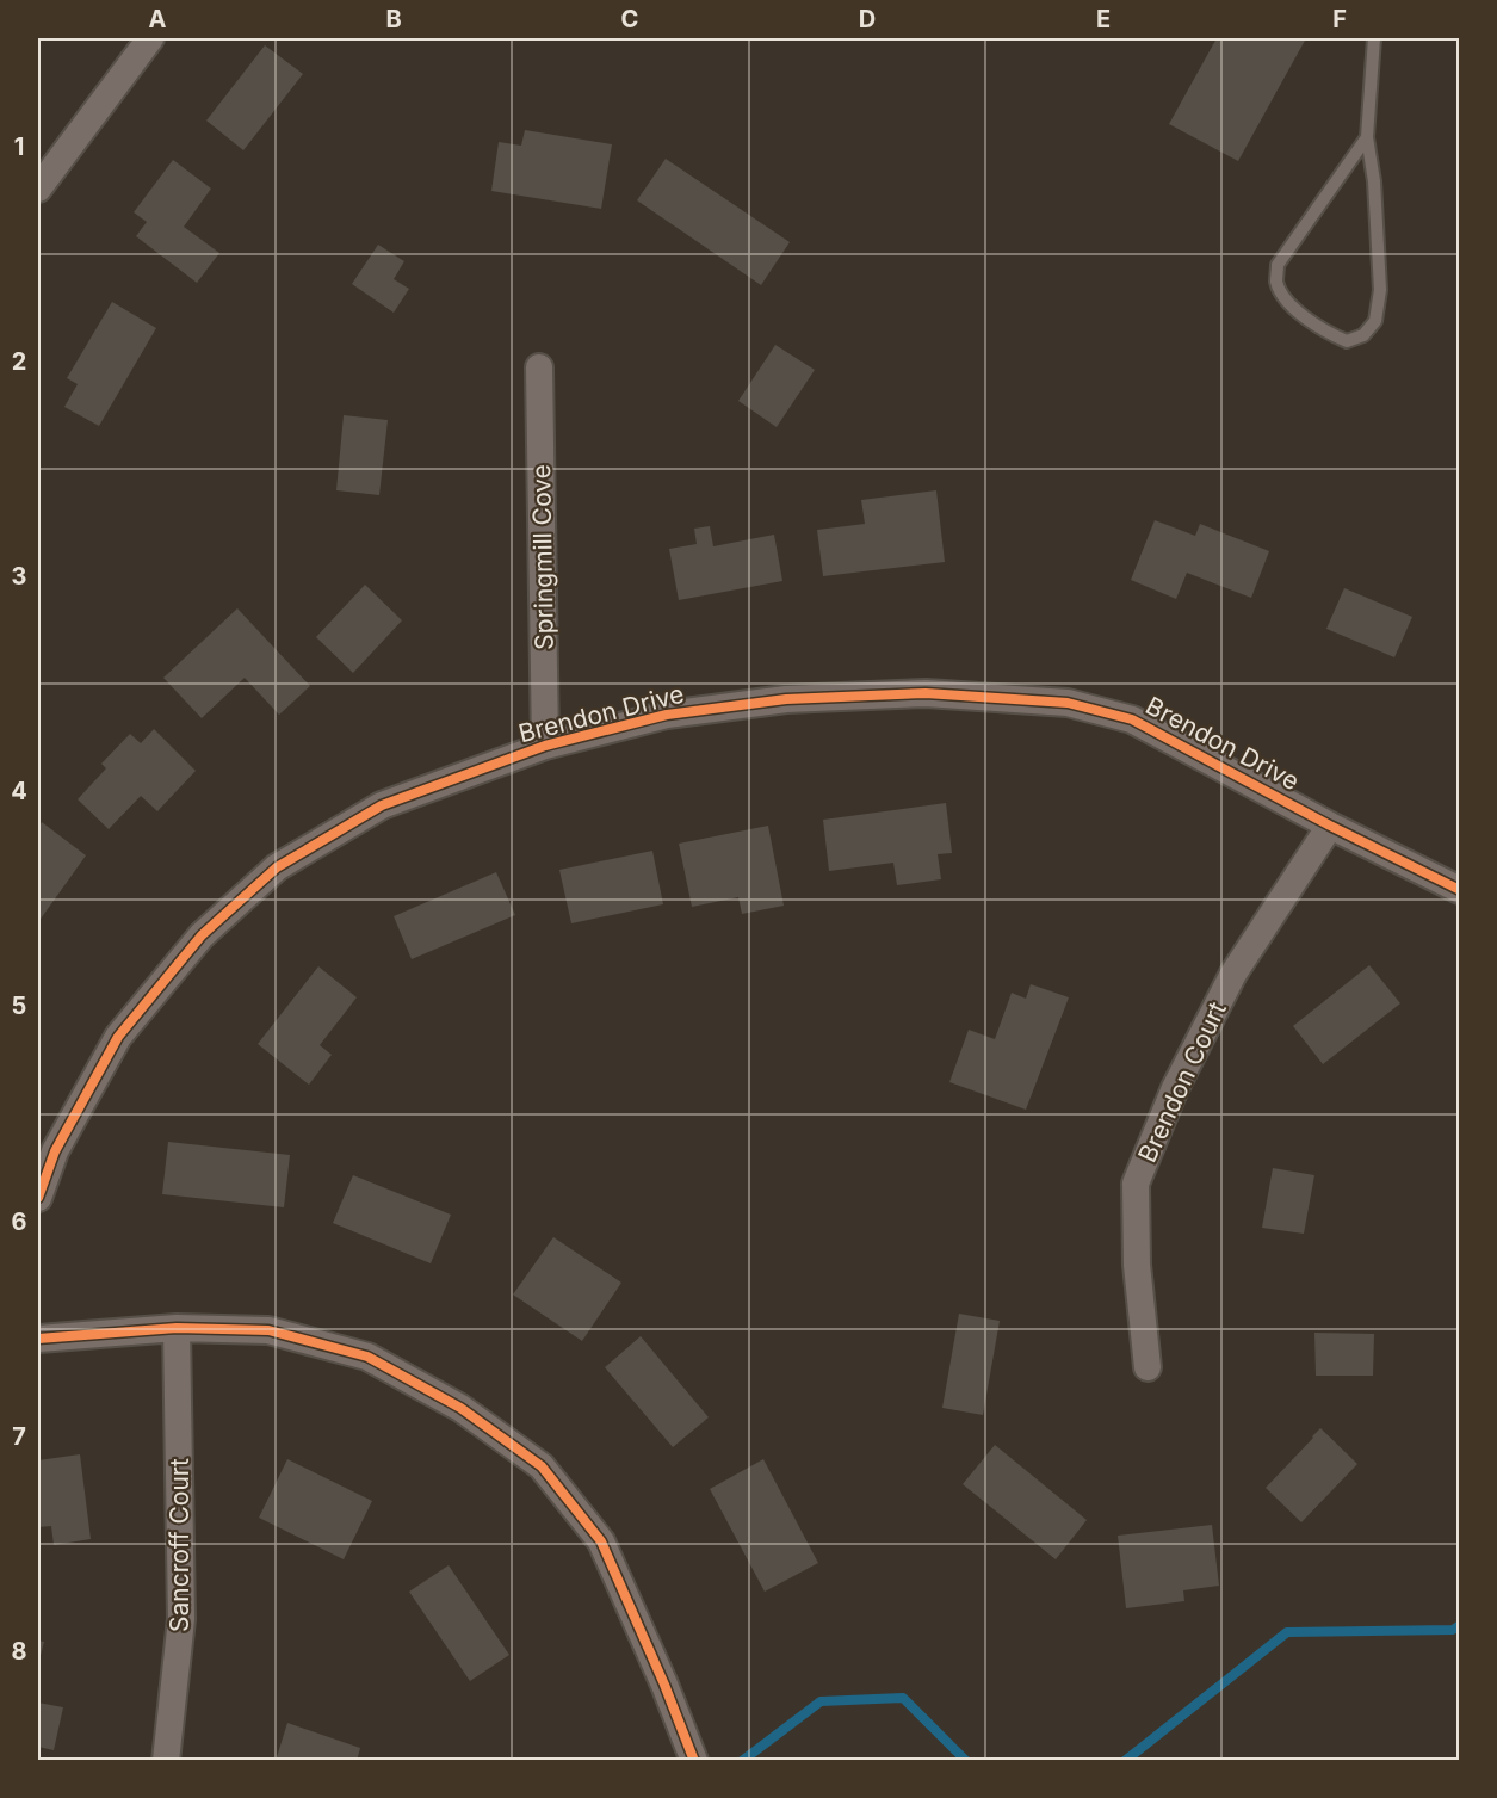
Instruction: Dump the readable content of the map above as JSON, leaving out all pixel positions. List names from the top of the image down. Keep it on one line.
{"streets":{"street":["Springmill Cove","Brendon Drive","Brendon Court","Sancroff Court"]},"crossings":[["Springmill Cove","Brendon Drive"],["Brendon Drive","Brendon Court"]],"grid":{"columns":["A","B","C","D","E","F"],"rows":["1","2","3","4","5","6","7","8"]}}
